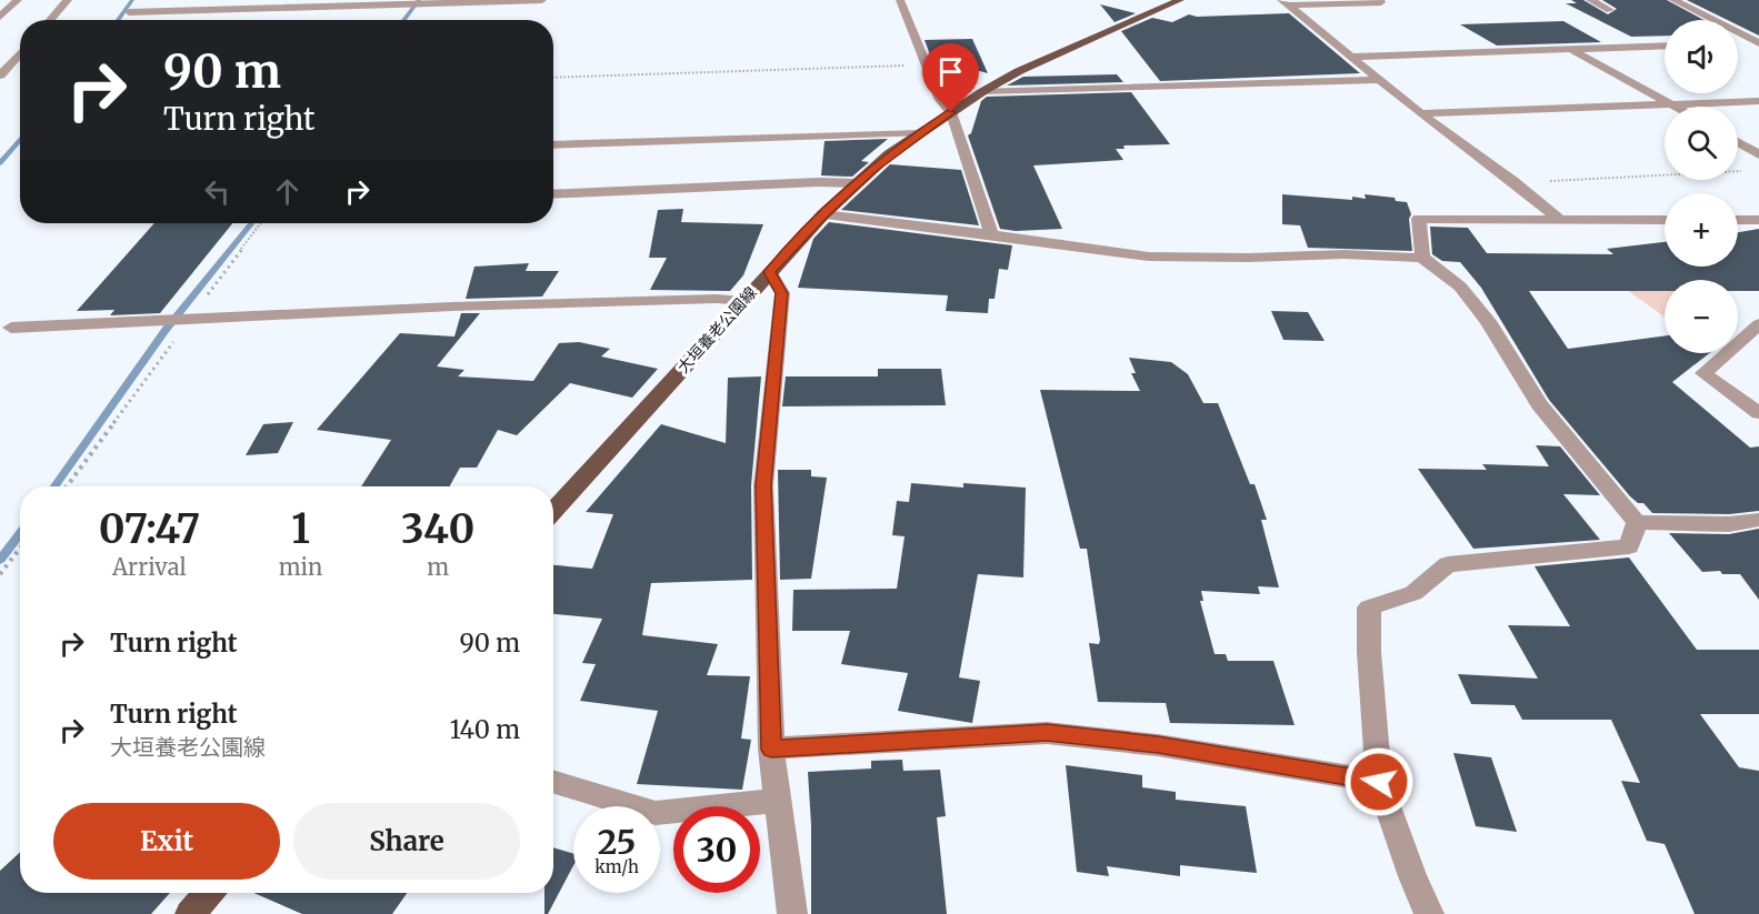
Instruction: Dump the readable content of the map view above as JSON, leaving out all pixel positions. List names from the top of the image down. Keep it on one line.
{"streets":{"main road":["大垣養老公園線"]},"page":{"map_buttons":["+","−"],"turn":["90 m","Turn right"],"eta":["07:47","Arrival","1","min","340","m"],"list":[{"name":"Turn right","value":"90 m"},{"name":"Turn right","note":"大垣養老公園線","value":"140 m"}],"buttons":["Exit","Share"],"speed":"25 km/h","limit":"30"}}
